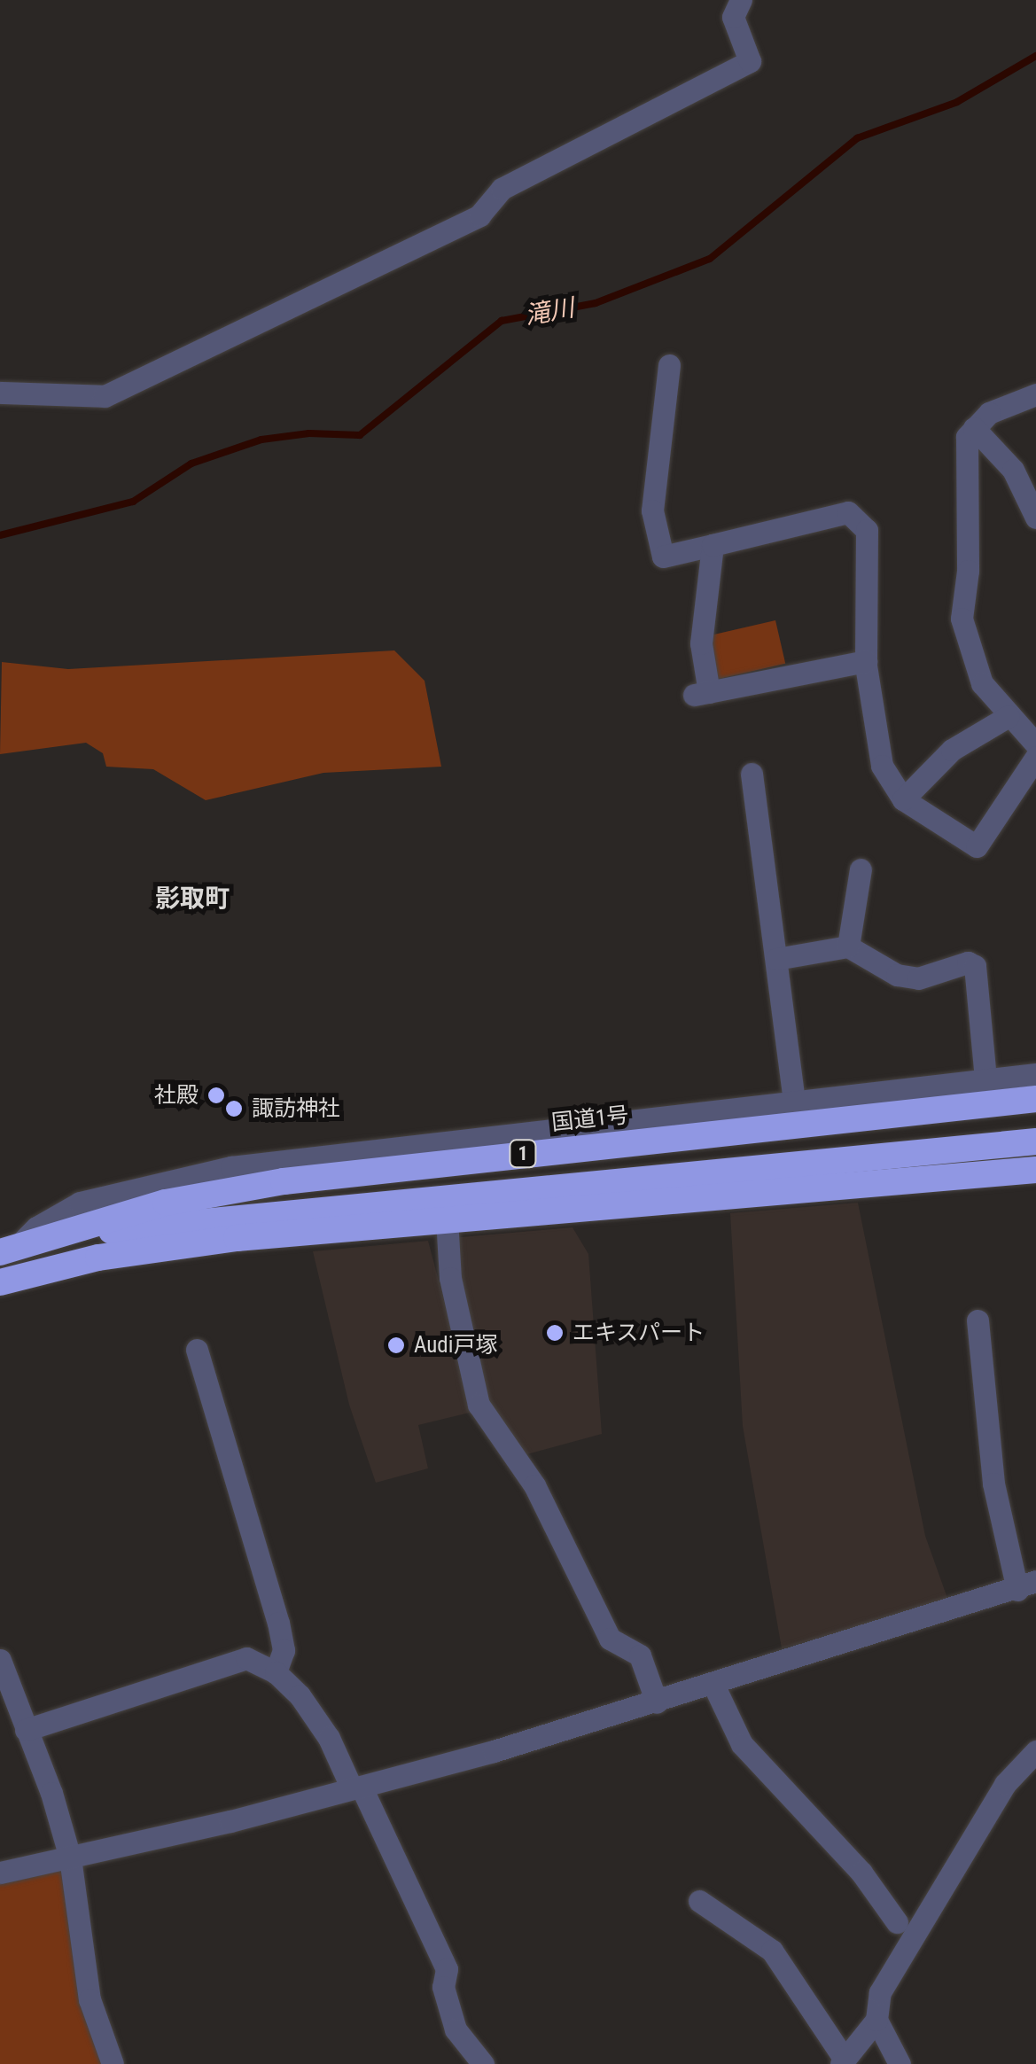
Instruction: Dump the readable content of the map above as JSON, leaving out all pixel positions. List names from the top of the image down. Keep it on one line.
{"streets":{"highway":["国道1号","1"]},"crossings":[["国道1号","1"]],"districts":["影取町"],"water":["滝川"],"places":["社殿","諏訪神社","エキスパート","Audi戸塚"]}
